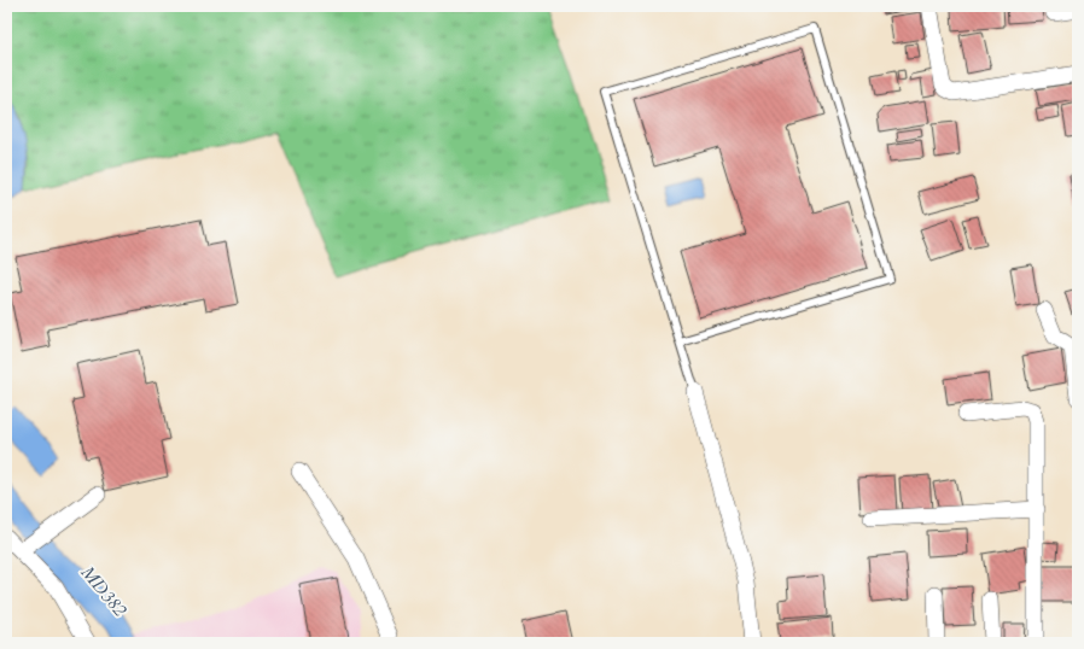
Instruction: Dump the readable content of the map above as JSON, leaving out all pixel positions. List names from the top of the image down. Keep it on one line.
{"water":["MD382"]}
